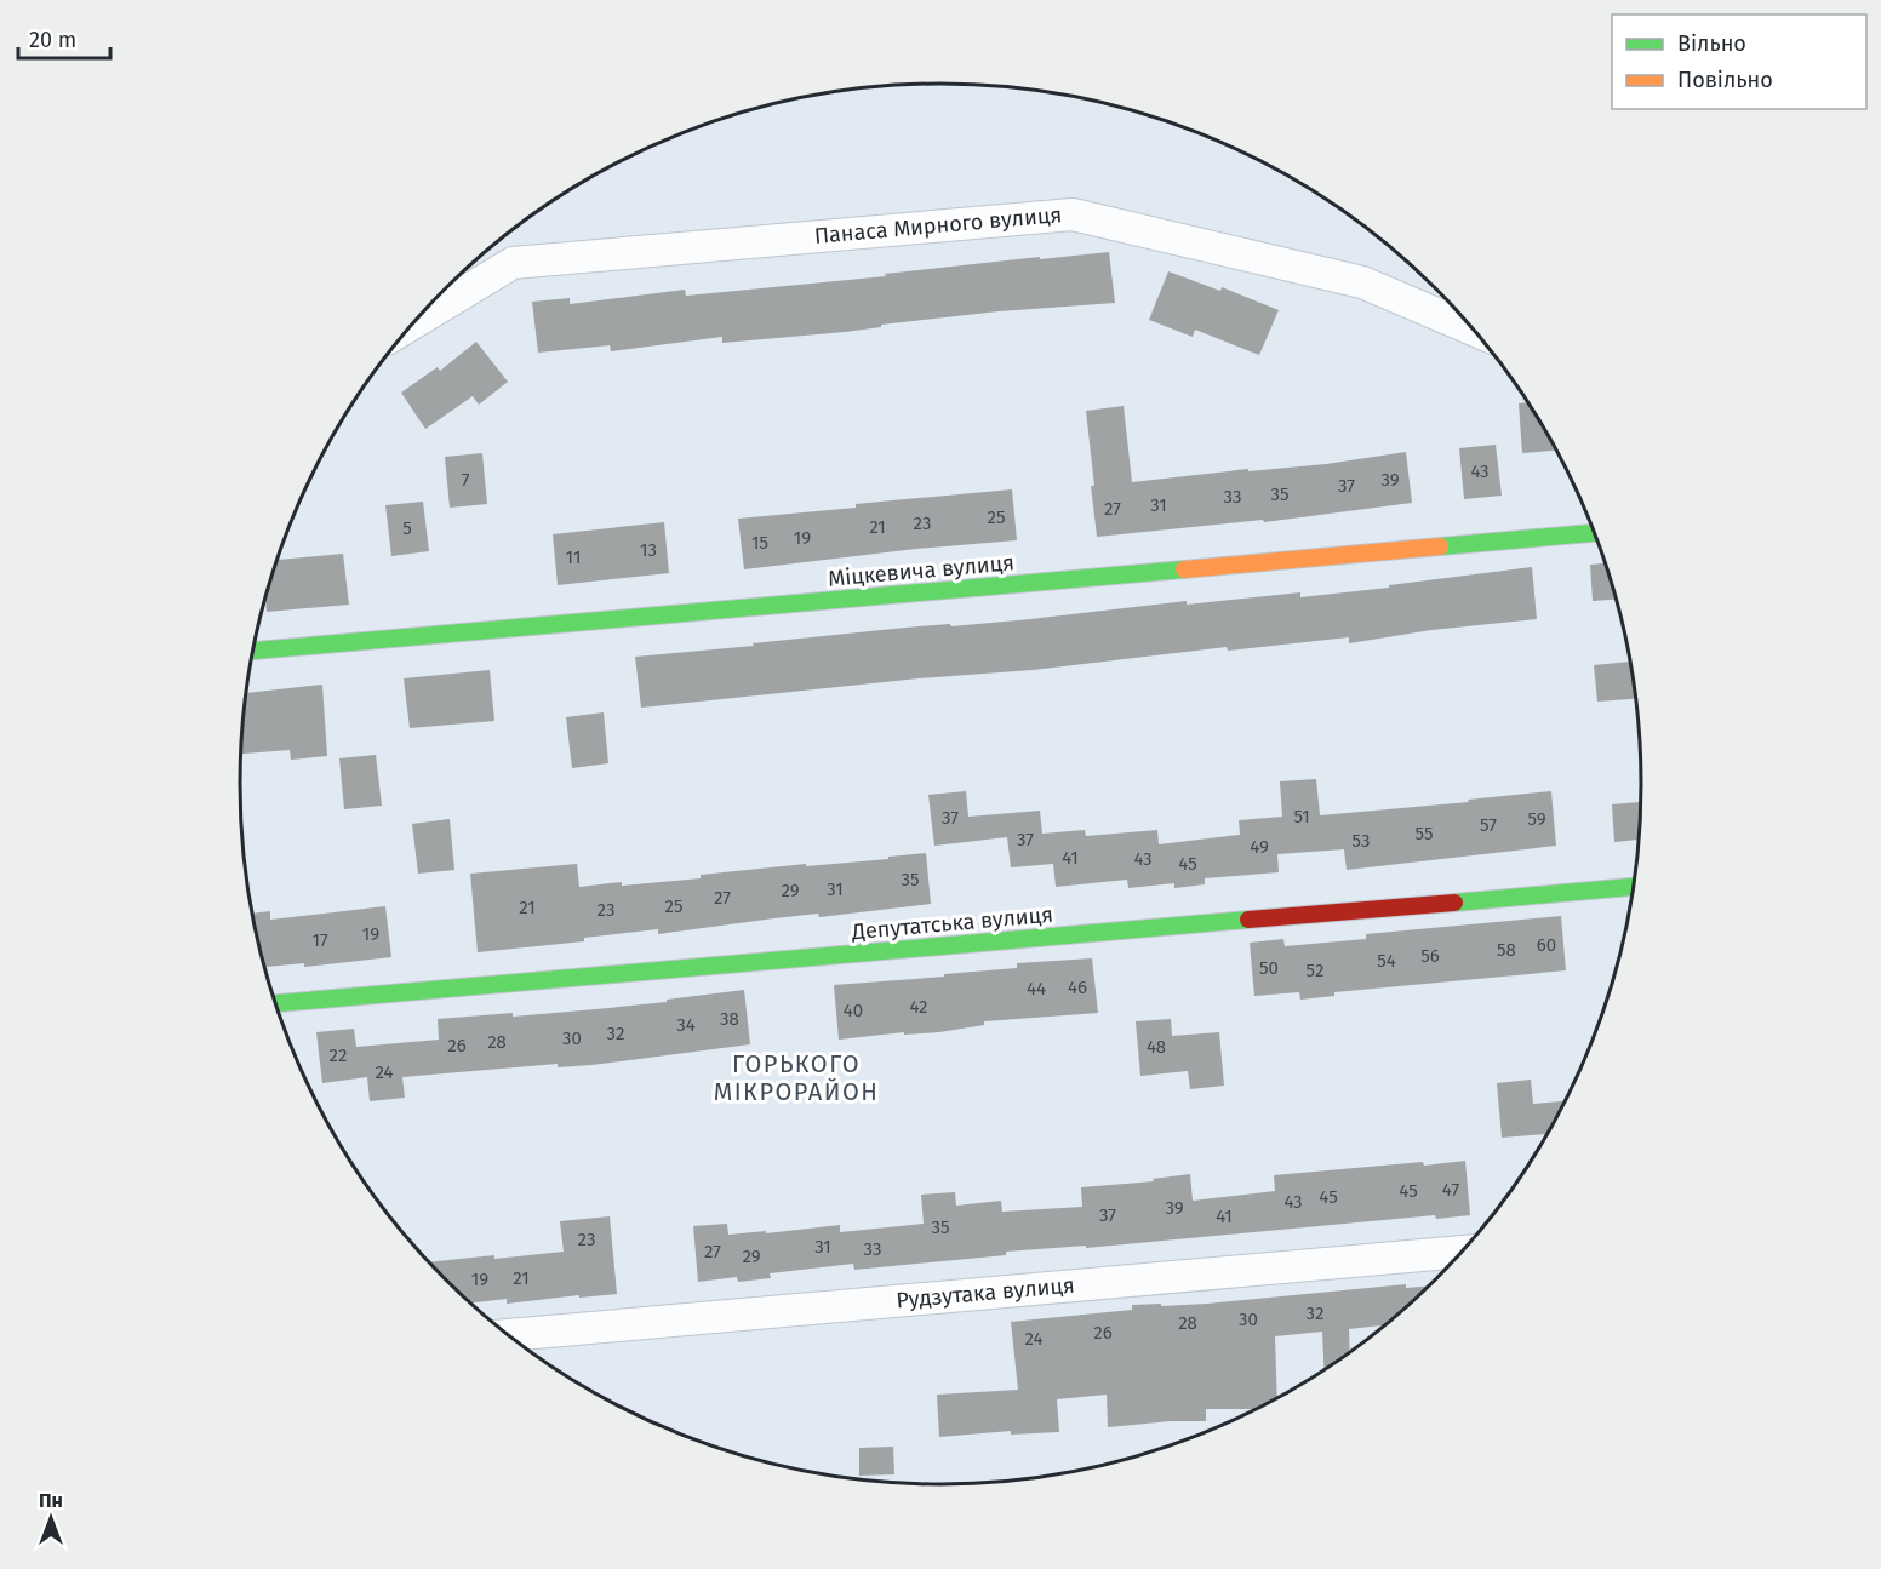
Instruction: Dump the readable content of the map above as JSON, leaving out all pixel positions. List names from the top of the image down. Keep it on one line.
{"streets":{"street":["Панаса Мирного вулиця","Міцкевича вулиця","Депутатська вулиця","Рудзутака вулиця"]},"districts":["ГОРЬКОГО МІКРОРАЙОН"],"house_numbers":["43","7","39","37","35","33","31","27","25","23","21","5","19","15","13","11","51","37","59","57","55","37","53","49","41","43","45","35","31","29","27","25","21","23","19","17","60","58","56","54","50","52","46","44","42","40","38","34","32","30","28","26","48","22","24","47","45","45","43","39","37","41","35","23","31","33","27","29","21","19","32","30","28","26","24"],"legend":["Вільно","Повільно"],"scale_bar":"20 m","north":"top"}
